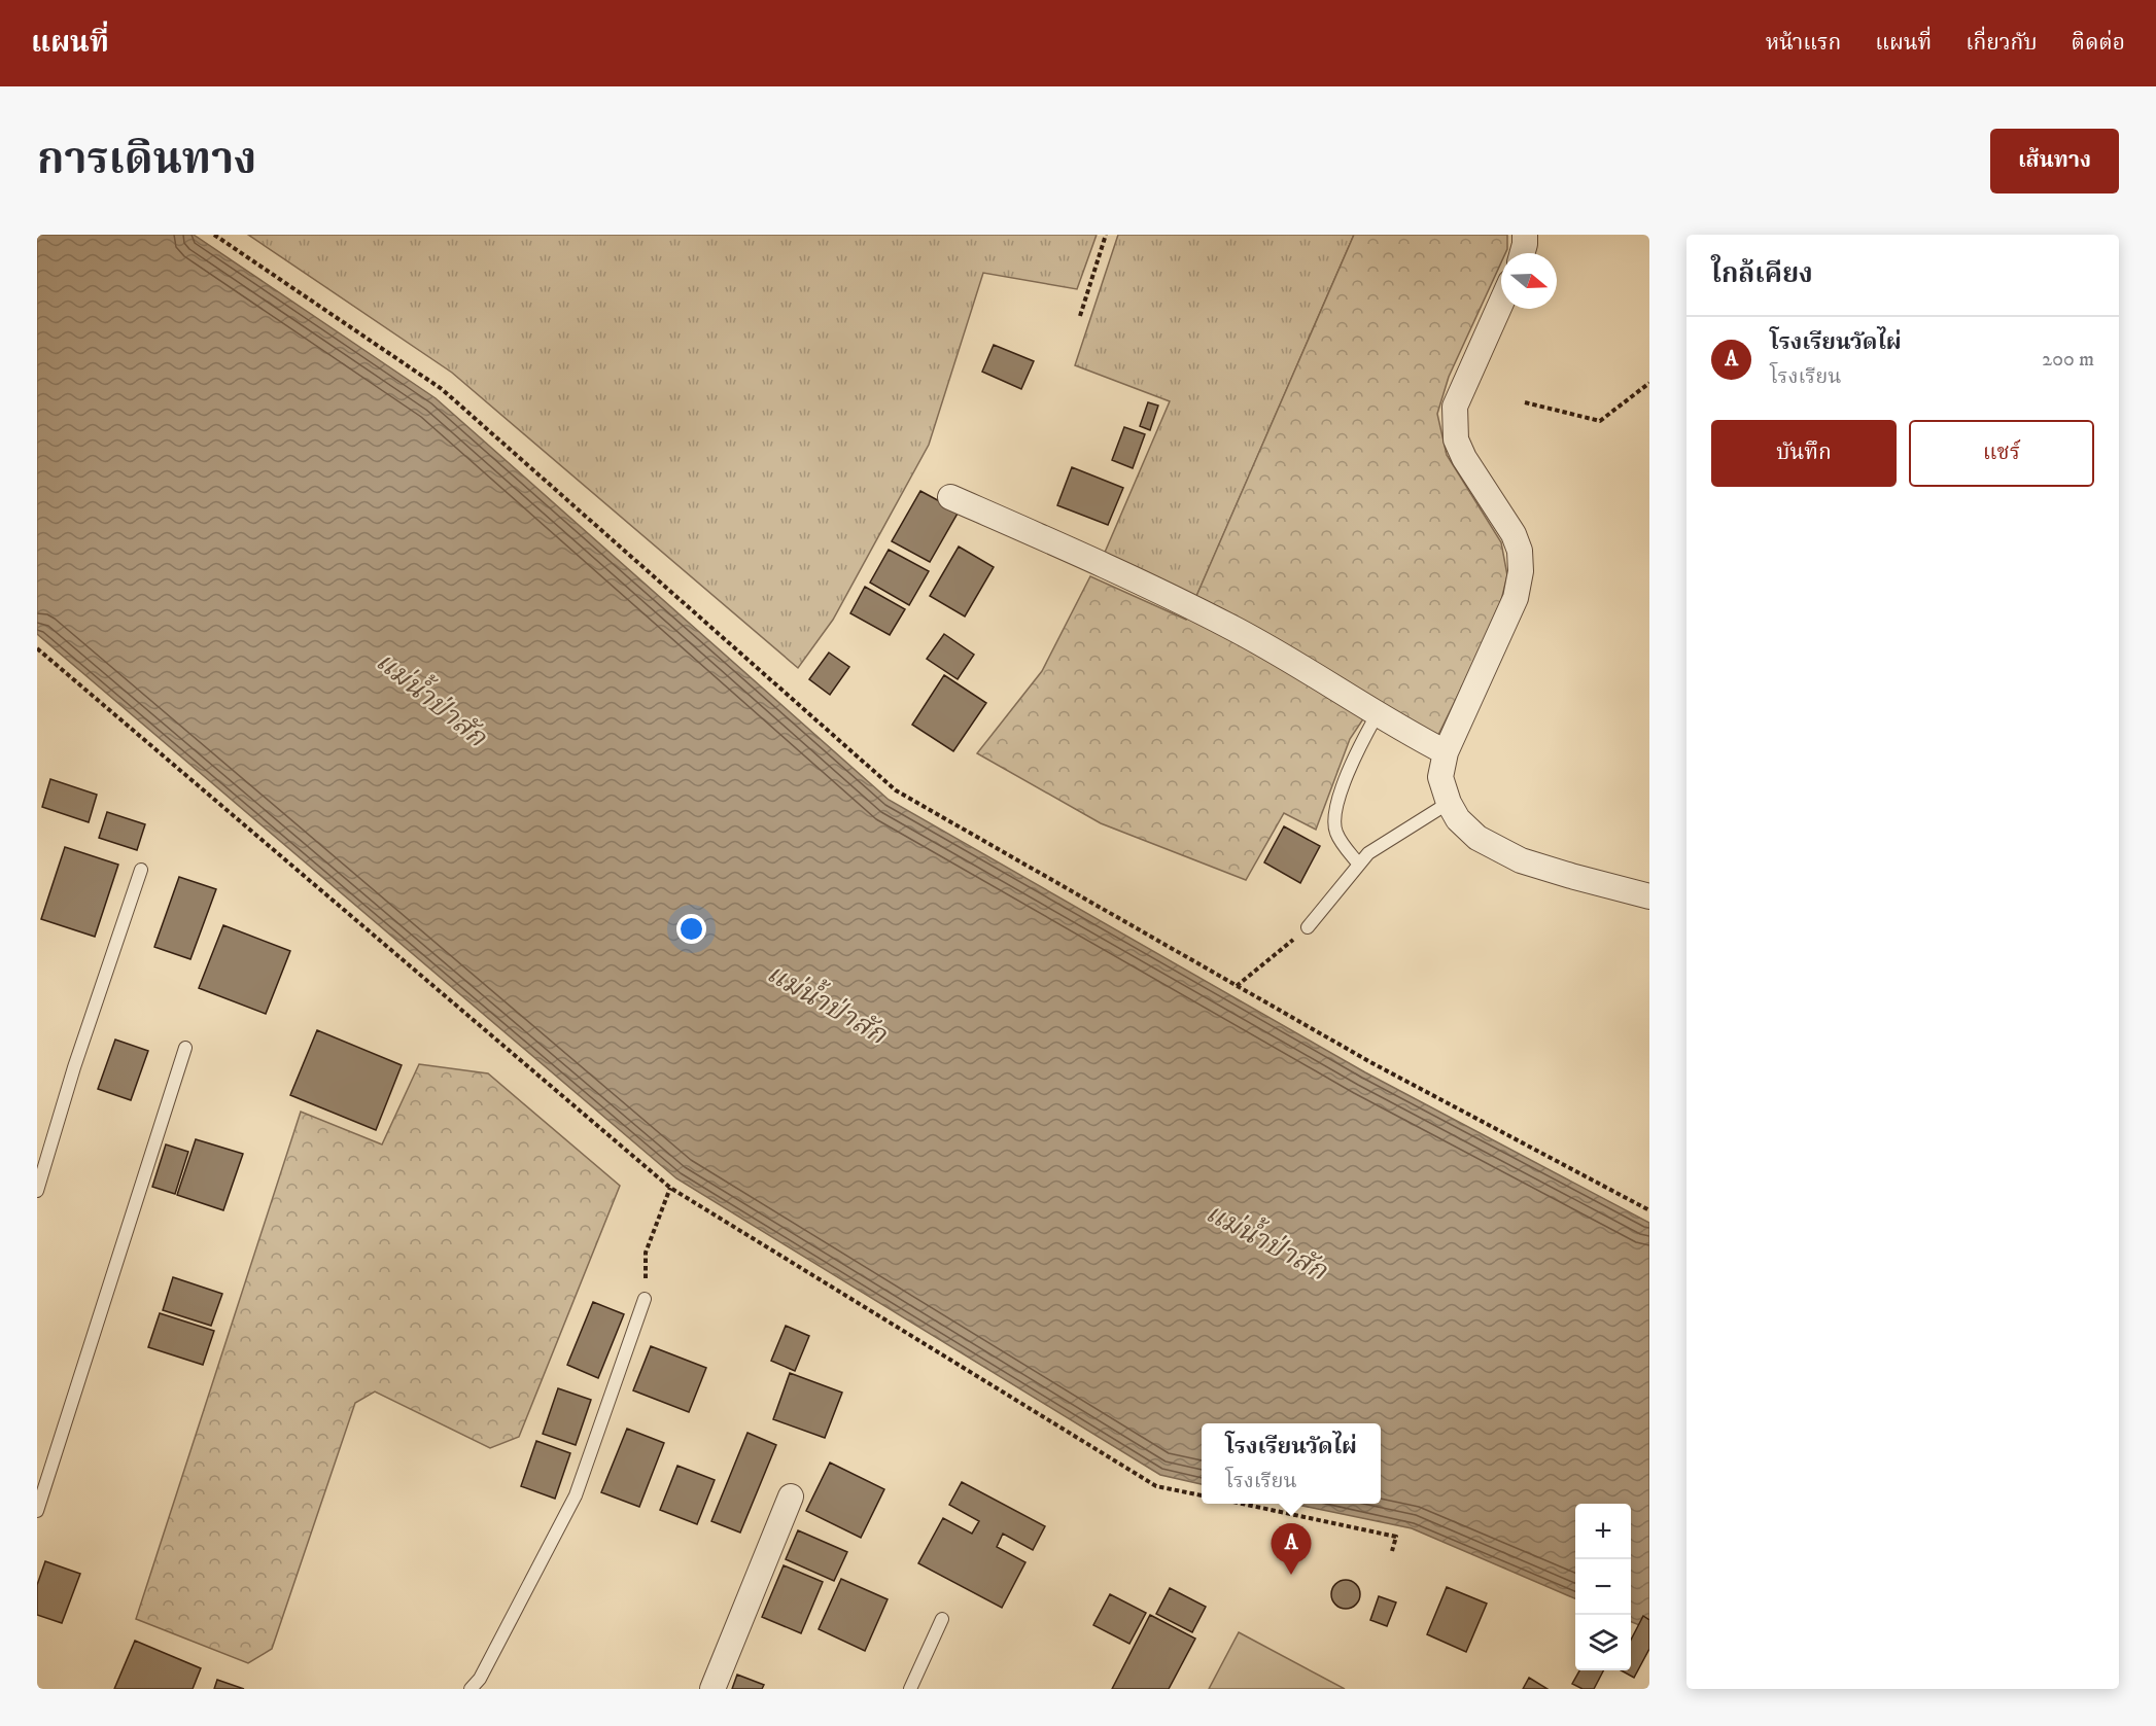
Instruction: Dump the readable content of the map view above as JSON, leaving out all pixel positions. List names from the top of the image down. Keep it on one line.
{"water":["แม่น้ำป่าสัก"],"north":"right","page":{"header":"แผนที่","nav":["หน้าแรก","แผนที่","เกี่ยวกับ","ติดต่อ"],"title":"การเดินทาง","buttons":["เส้นทาง",["บันทึก","แชร์"]],"heading":"ใกล้เคียง","list":[{"mark":"A","name":"โรงเรียนวัดไผ่","note":"โรงเรียน","value":"200 m"}],"popup":["โรงเรียนวัดไผ่","โรงเรียน"],"map_buttons":["+","−"],"pins":"A"}}
